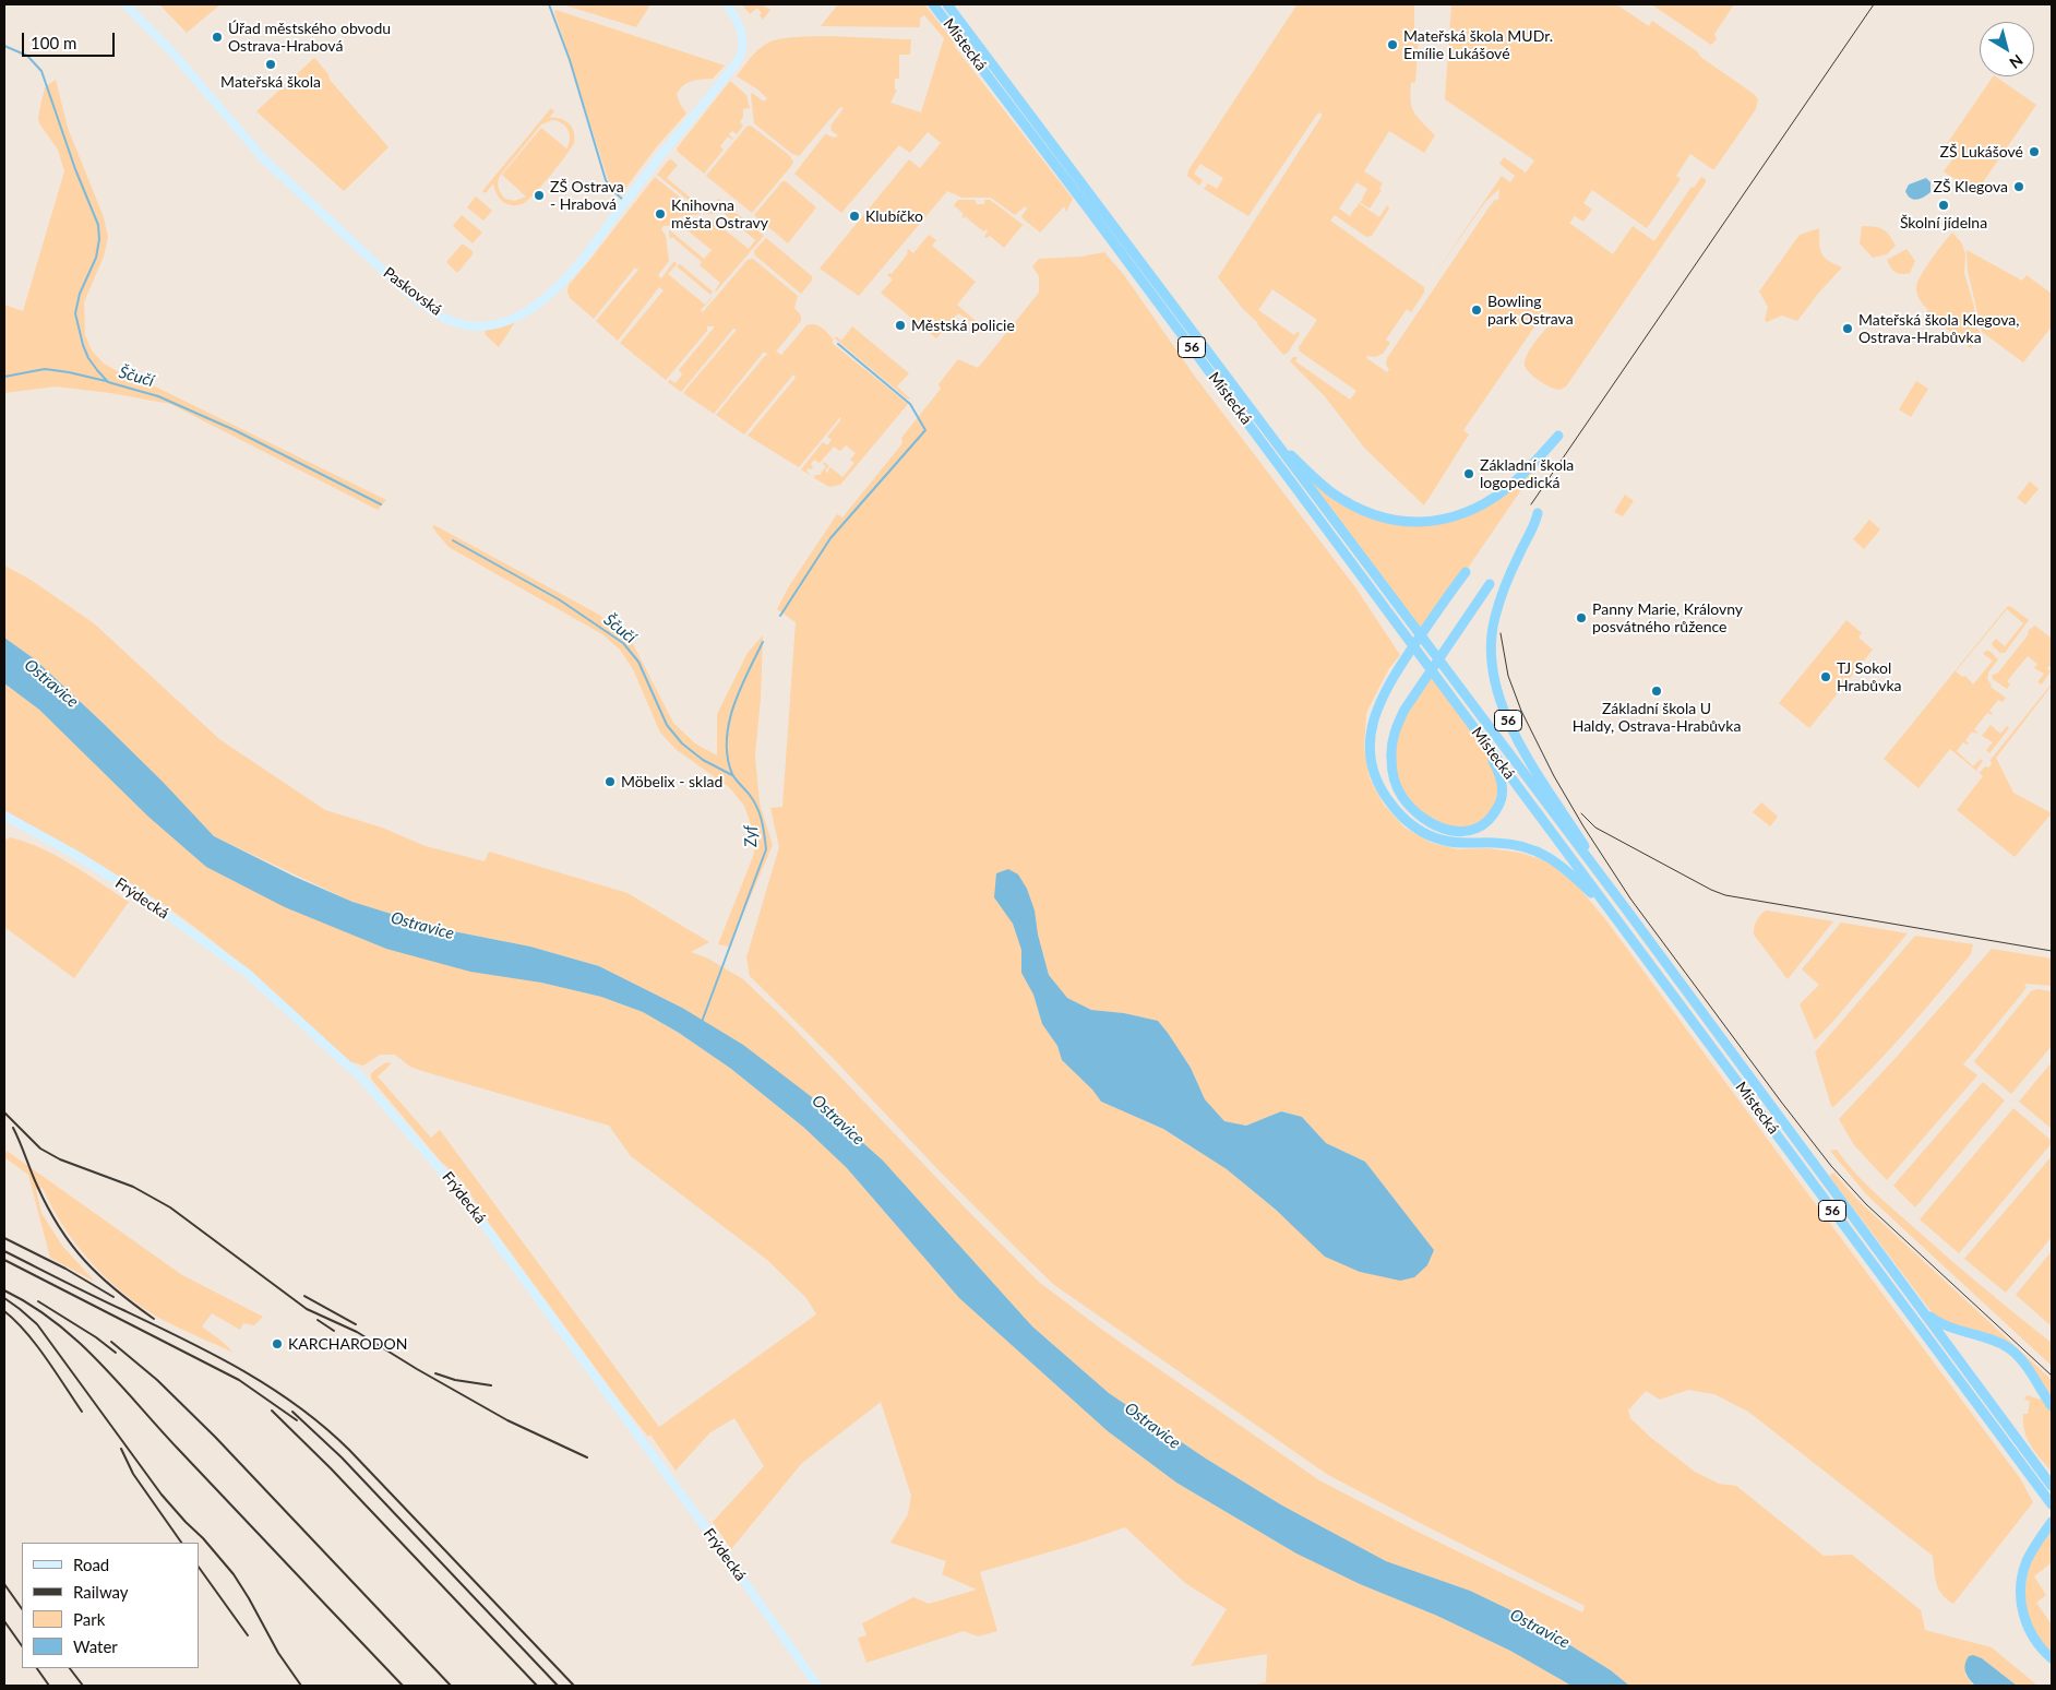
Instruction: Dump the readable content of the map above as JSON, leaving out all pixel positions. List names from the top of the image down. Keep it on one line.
{"streets":{"highway":["Místecká","56"],"main road":["Paskovská","Frýdecká"]},"crossings":[["Místecká","56"]],"water":["Ščučí","Ostravice","Zyf"],"places":["Úřad městského obvodu Ostrava-Hrabová","Mateřská škola MUDr. Emílie Lukášové","Mateřská škola","ZŠ Lukášové","ZŠ Klegova","ZŠ Ostrava - Hrabová","Školní jídelna","Knihovna města Ostravy","Klubíčko","Bowling park Ostrava","Městská policie","Mateřská škola Klegova, Ostrava-Hrabůvka","Základní škola logopedická","Panny Marie, Královny posvátného růžence","TJ Sokol Hrabůvka","Základní škola U Haldy, Ostrava-Hrabůvka","Möbelix - sklad","KARCHARODON"],"legend":["Road","Railway","Park","Water"],"scale_bar":"100 m","north":"bottom right"}
